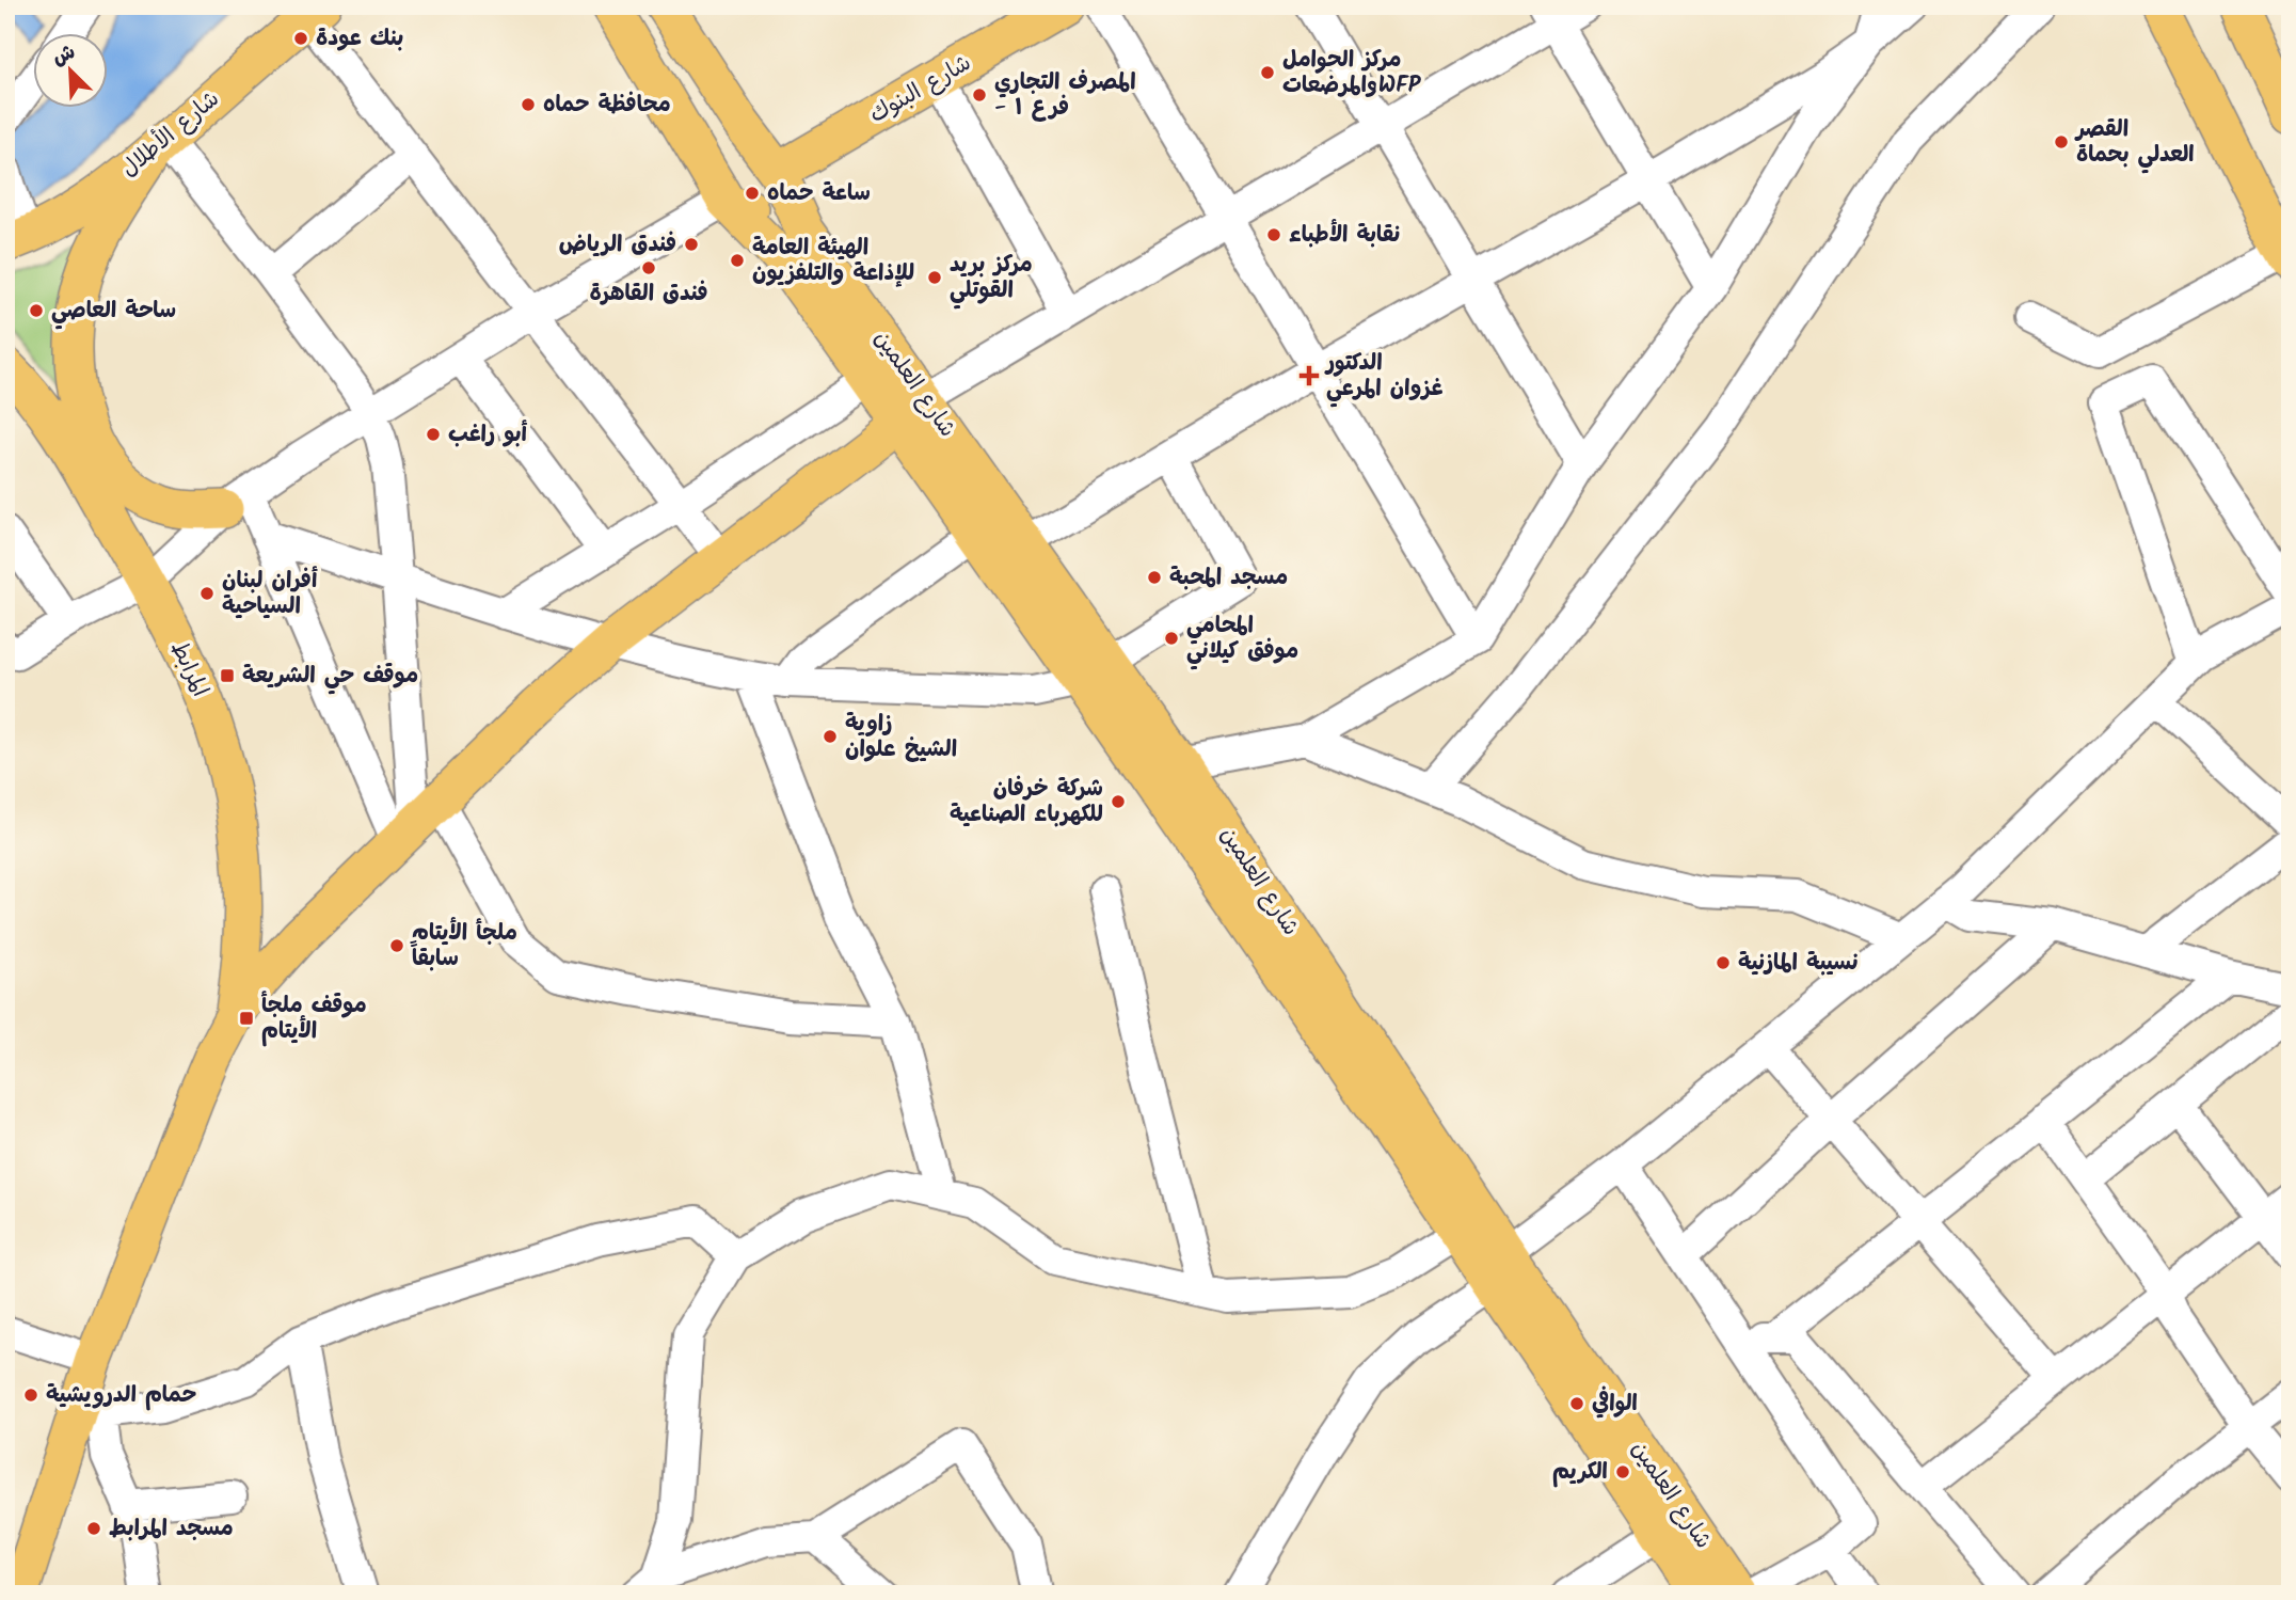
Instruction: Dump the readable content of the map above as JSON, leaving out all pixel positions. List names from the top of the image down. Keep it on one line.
{"streets":{"main road":["شارع البنوك","شارع الأطلال","شارع العلمين","المرابط"]},"crossings":[["شارع البنوك","شارع العلمين"]],"places":{"other":["بنك عودة","مركز الحوامل والمرضعاتWFP","المصرف التجاري - فرع ١","محافظة حماه","القصر العدلي بحماة","ساعة حماه","نقابة الأطباء","فندق الرياض","الهيئة العامة للإذاعة والتلفزيون","فندق القاهرة","مركز بريد القوتلي","ساحة العاصي","أبو راغب","مسجد المحبة","أفران لبنان السياحية","المحامي موفق كيلاني","زاوية الشيخ علوان","شركة خرفان للكهرباء الصناعية","ملجأ الأيتام سابقاً","نسيبة المازنية","حمام الدرويشية","الوافي","الكريم","مسجد المرابط"],"health":["الدكتور غزوان المرعي"],"transit":["موقف حي الشريعة","موقف ملجأ الأيتام"]},"north":"top left"}
